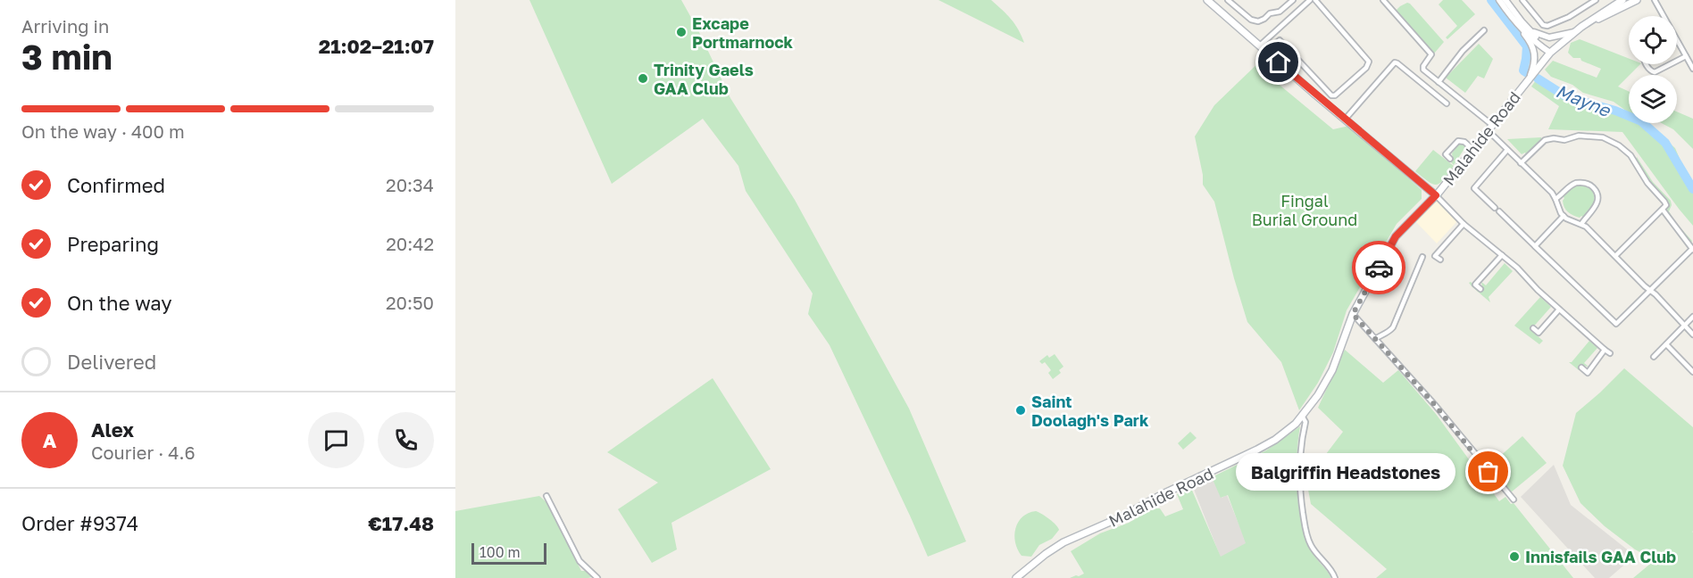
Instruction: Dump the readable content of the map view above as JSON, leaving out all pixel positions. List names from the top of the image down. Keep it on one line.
{"streets":{"main road":["Malahide Road"]},"water":["Mayne"],"parks":["Fingal Burial Ground"],"places":["Excape Portmarnock","Trinity Gaels GAA Club","Saint Doolagh's Park","Balgriffin Headstones","Innisfails GAA Club"],"scale_bar":"100 m","page":{"heading":["3 min","Arriving in","21:02–21:07"],"panel":["Alex","Courier · 4.6","Order #9374","€17.48"],"bar":"On the way · 400 m","list":[["Confirmed","20:34"],["Preparing","20:42"],["On the way","20:50"],"Delivered"],"round":"A","bubble":"Balgriffin Headstones","scale":"100 m"}}
